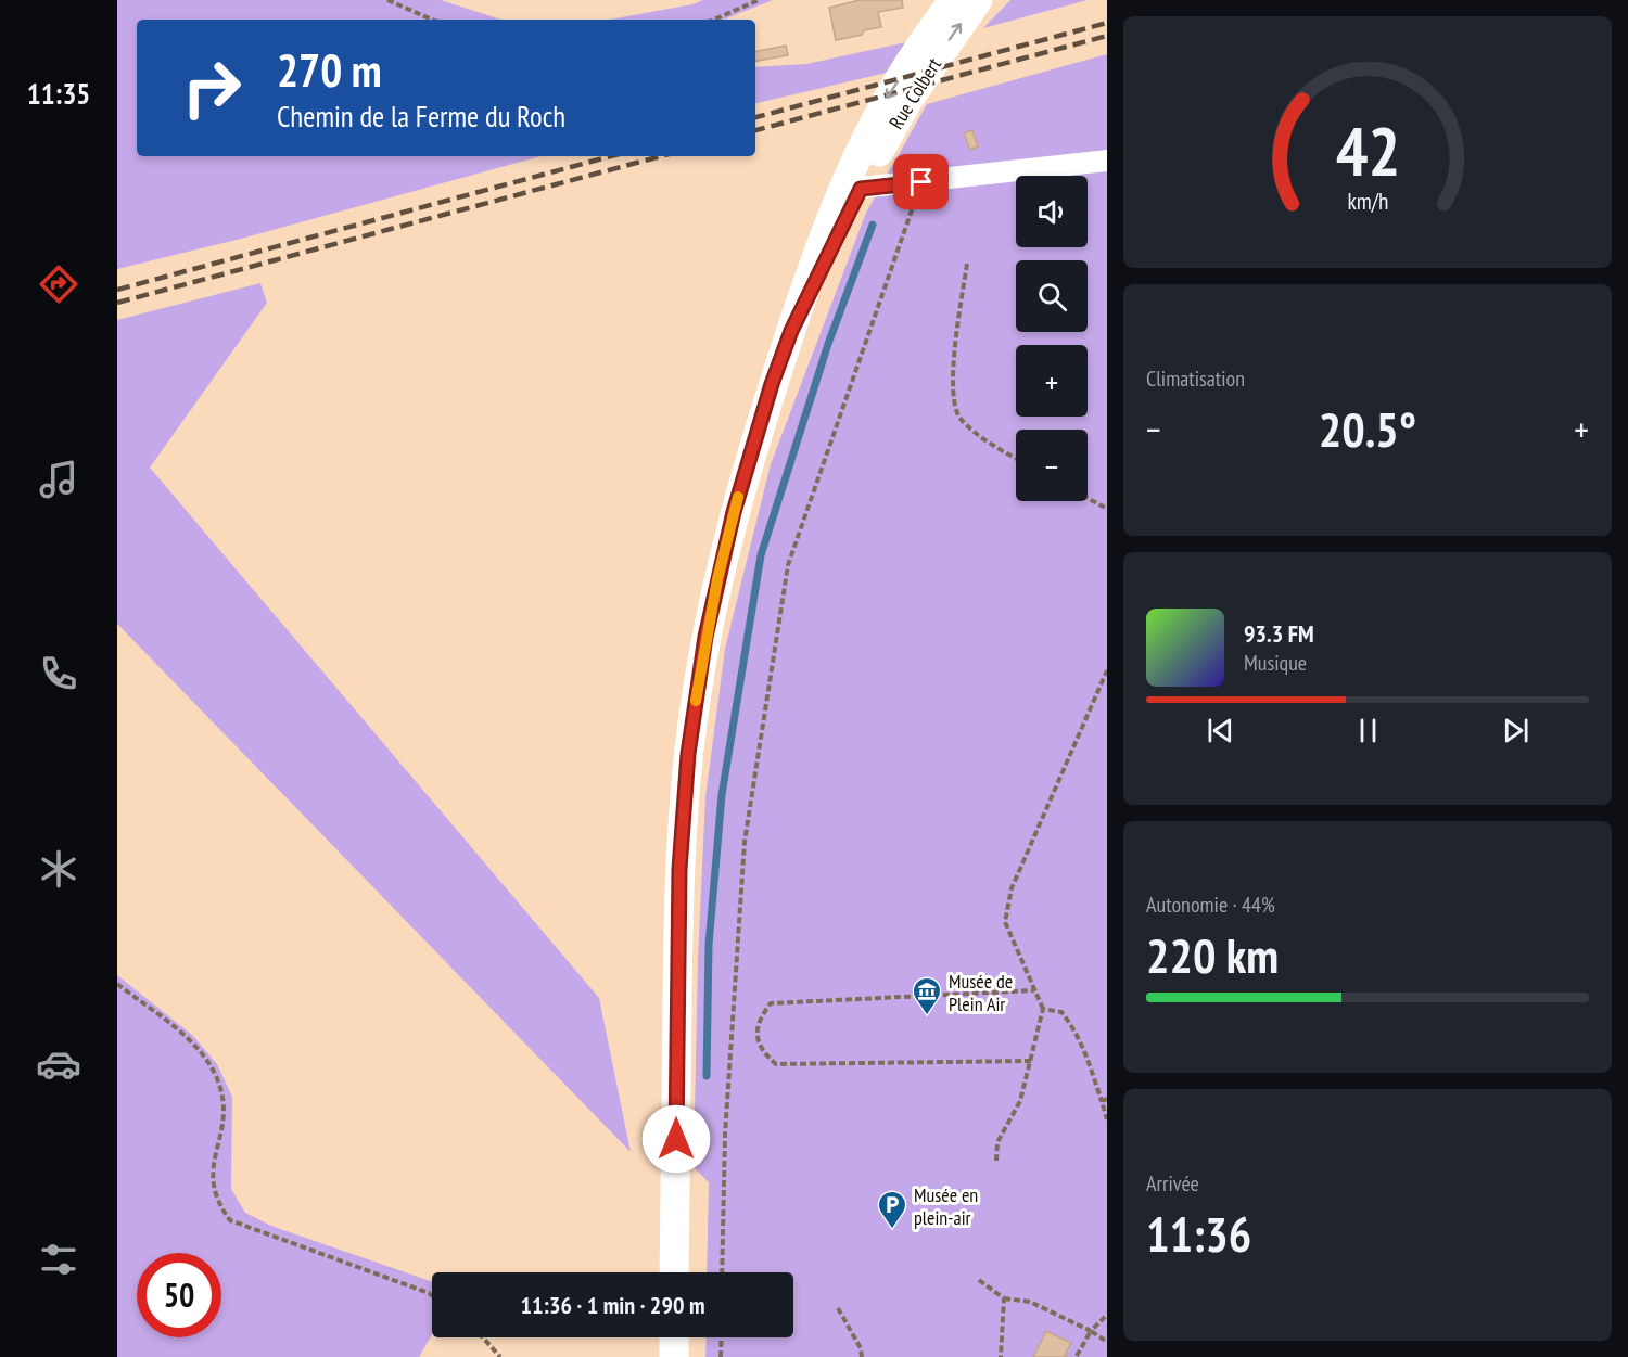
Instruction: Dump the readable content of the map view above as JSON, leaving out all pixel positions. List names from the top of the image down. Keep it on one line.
{"streets":{"main road":["Rue Colbert"]},"places":{"museum":["Musée de Plein Air"],"parking":["Musée en plein-air"]},"page":{"tabs":"11:35","turn":["270 m","Chemin de la Ferme du Roch"],"map_buttons":["+","−"],"tile":["Climatisation",["Autonomie · 44%","220 km"],["Arrivée","11:36"]],"heat":["−","20.5°","+"],"song":["93.3 FM","Musique"],"limit":"50","trip":"11:36 · 1 min · 290 m","gauge":["42","km/h"]}}
